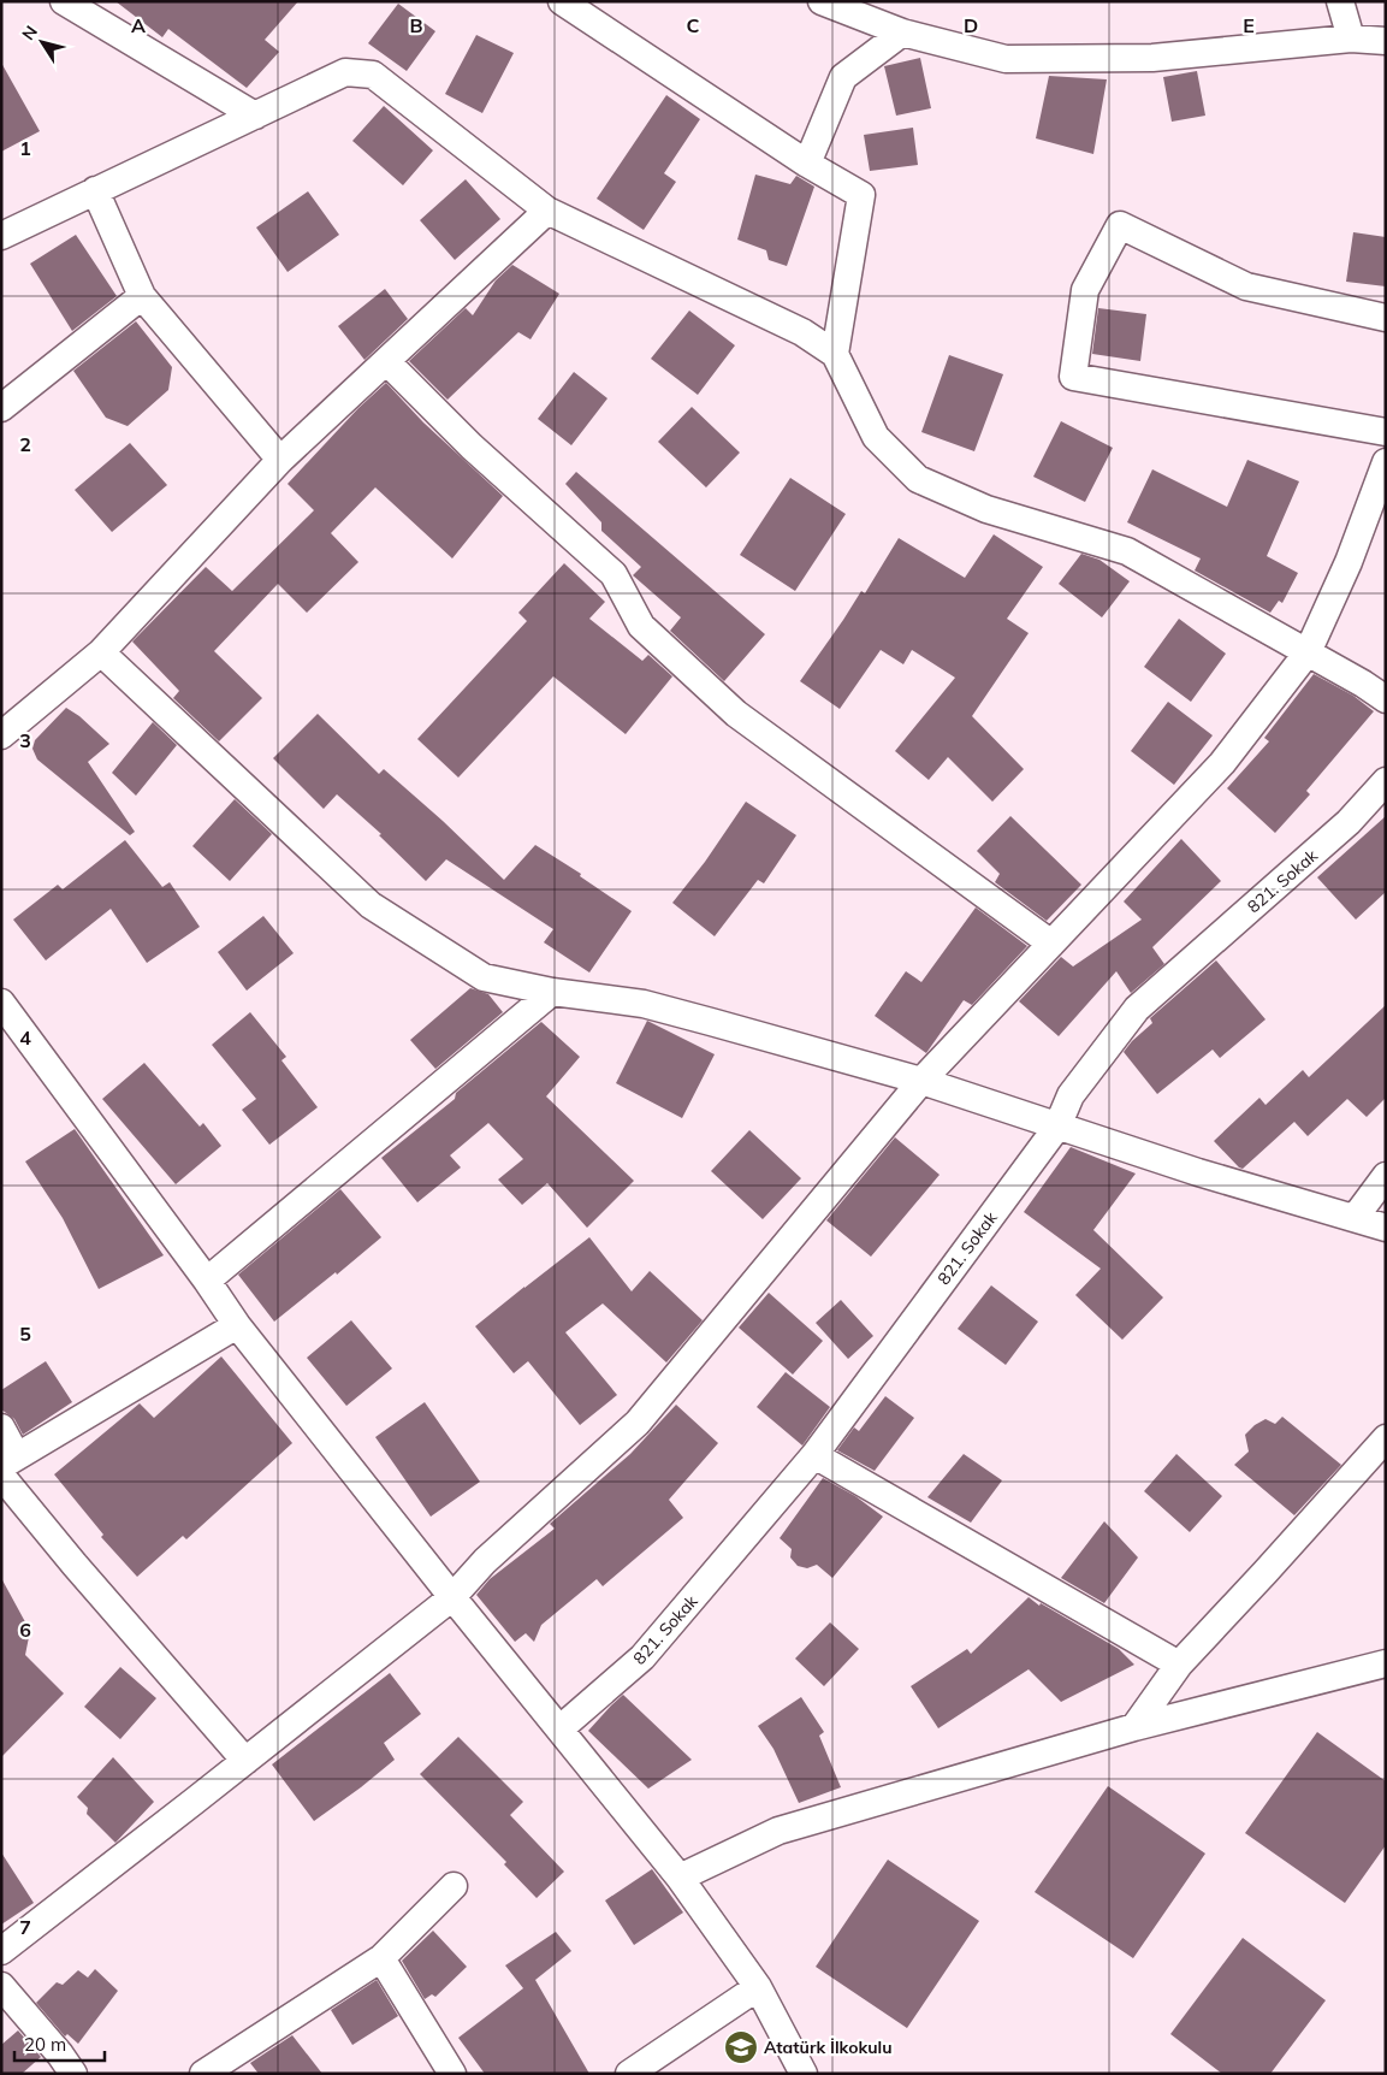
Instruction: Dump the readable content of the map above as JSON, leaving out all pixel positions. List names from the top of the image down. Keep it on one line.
{"streets":{"street":["821. Sokak"]},"places":{"school or university":["Atatürk İlkokulu"]},"scale_bar":"20 m","north":"top left","grid":{"columns":["A","B","C","D","E"],"rows":["1","2","3","4","5","6","7"]}}
